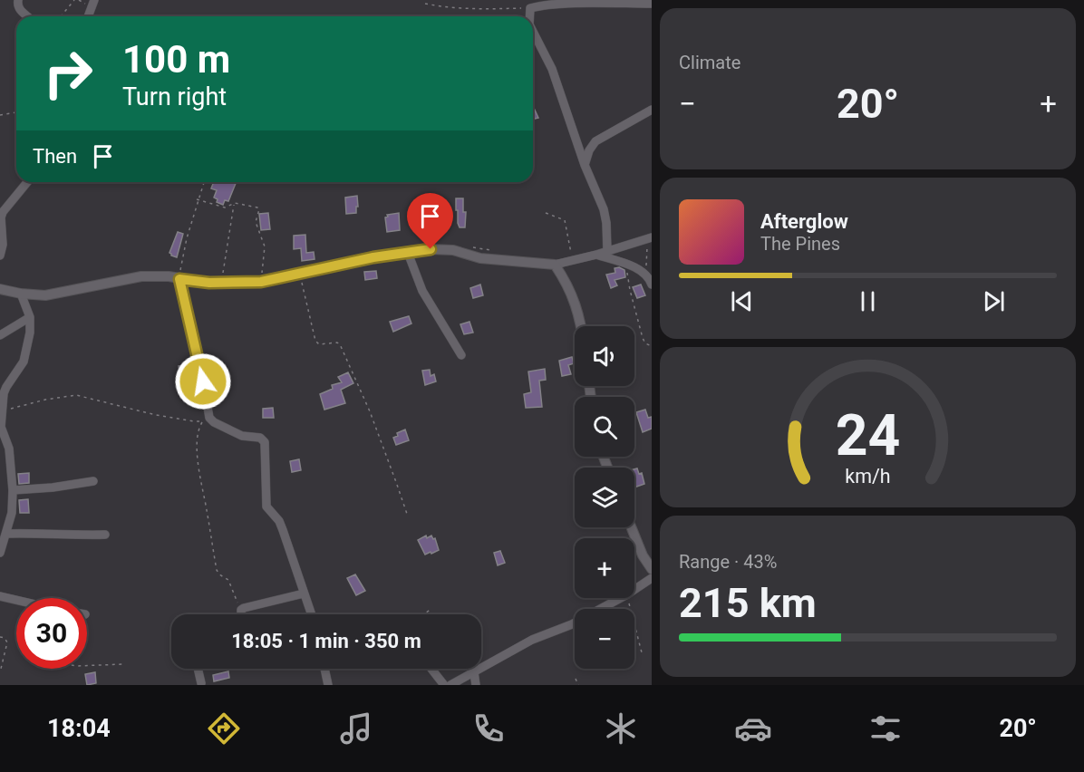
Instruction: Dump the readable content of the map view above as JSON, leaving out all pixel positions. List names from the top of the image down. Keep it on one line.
{"page":{"tile":["Climate",["Range · 43%","215 km"]],"turn":["100 m","Turn right"],"heat":["−","20°","+"],"then":"Then","song":["Afterglow","The Pines"],"map_buttons":["+","−"],"limit":"30","trip":"18:05 · 1 min · 350 m","tabs":["18:04","20°"],"gauge":["24","km/h"]}}
